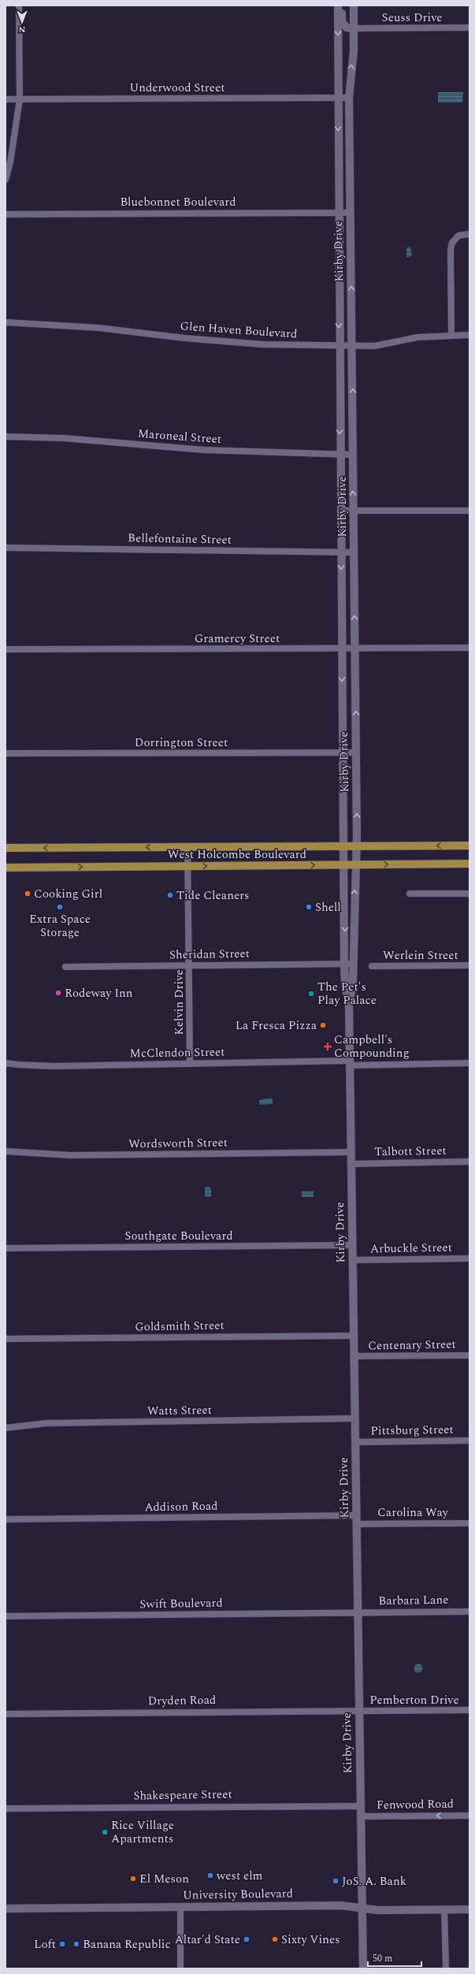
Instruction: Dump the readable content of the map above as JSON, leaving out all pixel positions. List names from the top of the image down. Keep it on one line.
{"streets":{"main road":["Kirby Drive","West Holcombe Boulevard","University Boulevard"],"street":["Seuss Drive","Underwood Street","Bluebonnet Boulevard","Glen Haven Boulevard","Maroneal Street","Bellefontaine Street","Gramercy Street","Dorrington Street","Sheridan Street","Werlein Street","Kelvin Drive","McClendon Street","Wordsworth Street","Talbott Street","Southgate Boulevard","Arbuckle Street","Goldsmith Street","Centenary Street","Watts Street","Pittsburg Street","Addison Road","Carolina Way","Barbara Lane","Swift Boulevard","Pemberton Drive","Dryden Road","Shakespeare Street","Fenwood Road"]},"crossings":[["Seuss Drive","Kirby Drive"],["Underwood Street","Kirby Drive"],["Bluebonnet Boulevard","Kirby Drive"],["Kirby Drive","Glen Haven Boulevard"],["Kirby Drive","Maroneal Street"],["Kirby Drive","Bellefontaine Street"],["Kirby Drive","Gramercy Street"],["Kirby Drive","Dorrington Street"],["Kirby Drive","West Holcombe Boulevard"],["Kirby Drive","Sheridan Street"],["Kirby Drive","McClendon Street"],["Kirby Drive","Wordsworth Street"],["Kirby Drive","Talbott Street"],["Kirby Drive","Southgate Boulevard"],["Kirby Drive","Arbuckle Street"],["Kirby Drive","Goldsmith Street"],["Kirby Drive","Centenary Street"],["Kirby Drive","Watts Street"],["Kirby Drive","Pittsburg Street"],["Kirby Drive","Addison Road"],["Kirby Drive","Carolina Way"],["Kirby Drive","Barbara Lane"],["Kirby Drive","Swift Boulevard"],["Kirby Drive","Pemberton Drive"],["Kirby Drive","Dryden Road"],["Kirby Drive","Shakespeare Street"],["Kirby Drive","Fenwood Road"],["Kirby Drive","University Boulevard"],["West Holcombe Boulevard","Kelvin Drive"],["Sheridan Street","Kelvin Drive"],["Kelvin Drive","McClendon Street"],["Addison Road","Carolina Way"],["Barbara Lane","Swift Boulevard"],["Pemberton Drive","Dryden Road"]],"one_way":["Fenwood Road"],"places":{"other":["Cooking Girl","Tide Cleaners","Extra Space Storage","Shell","Rodeway Inn","The Pet's Play Palace","La Fresca Pizza","Rice Village Apartments","west elm","El Meson","JoS. A. Bank","Altar'd State","Sixty Vines","Loft","Banana Republic"],"health":["Campbell's Compounding"]},"scale_bar":"50 m","north":"bottom"}
